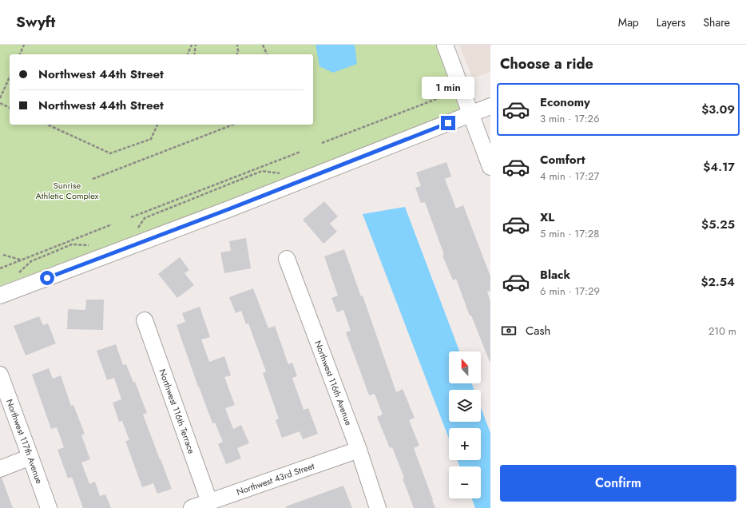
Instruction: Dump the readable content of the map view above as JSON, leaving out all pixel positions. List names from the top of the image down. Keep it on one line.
{"streets":{"street":["Northwest 116th Avenue","Northwest 116th Terrace","Northwest 117th Avenue","Northwest 43rd Street"]},"crossings":[["Northwest 116th Avenue","Northwest 43rd Street"],["Northwest 116th Terrace","Northwest 43rd Street"]],"parks":["Sunrise Athletic Complex"],"north":"top","page":{"header":"Swyft","nav":["Map","Layers","Share"],"heading":"Choose a ride","banner":["Northwest 44th Street","Northwest 44th Street"],"bubble":"1 min","list":[{"name":"Economy","note":"3 min · 17:26","value":"$3.09"},{"name":"Comfort","note":"4 min · 17:27","value":"$4.17"},{"name":"XL","note":"5 min · 17:28","value":"$5.25"},{"name":"Black","note":"6 min · 17:29","value":"$2.54"}],"pay":["Cash","210 m"],"map_buttons":["+","−"],"buttons":"Confirm"}}
